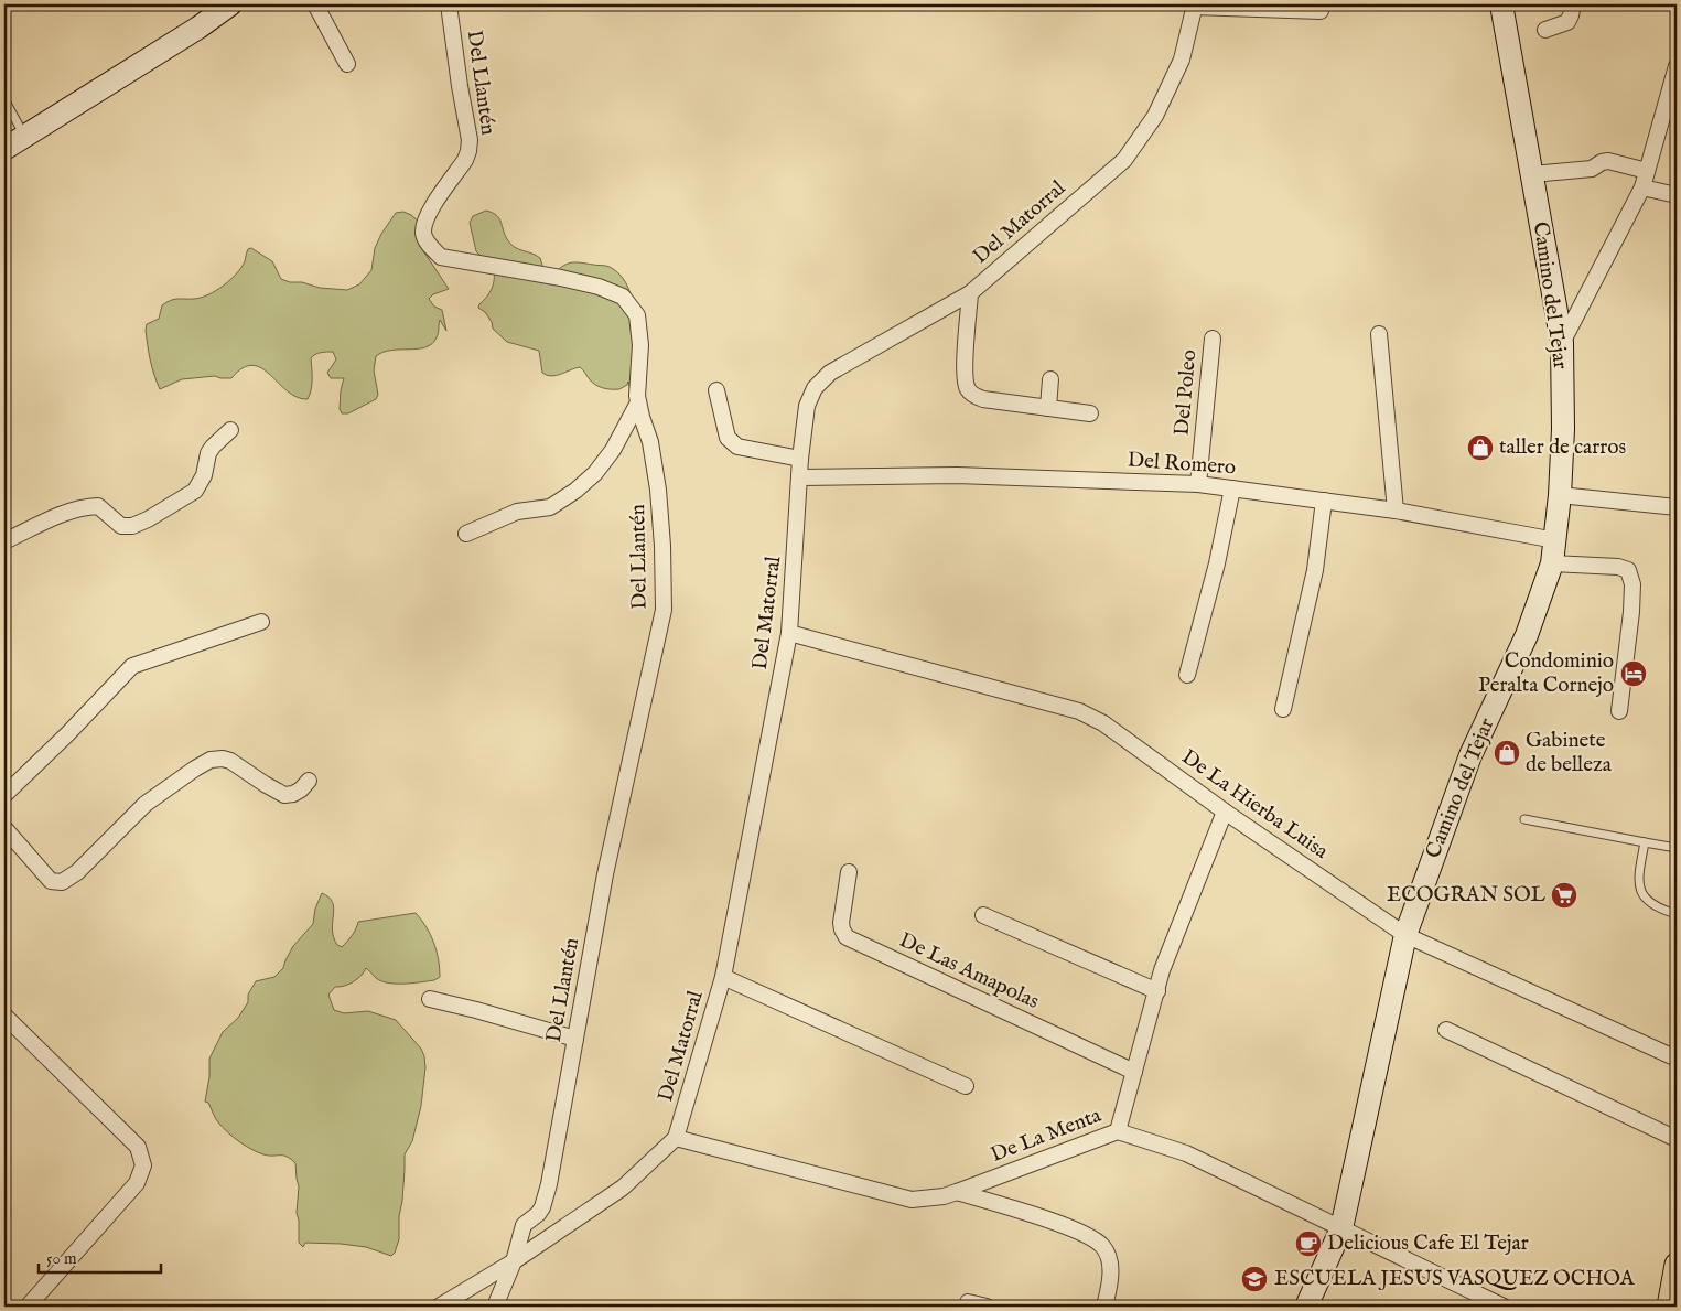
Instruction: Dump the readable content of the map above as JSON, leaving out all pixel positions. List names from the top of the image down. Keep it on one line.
{"streets":{"street":["Del Llantén","Del Matorral","Camino del Tejar","Del Poleo","Del Romero","De La Hierba Luisa","De Las Amapolas","De La Menta"]},"crossings":[["Del Llantén","Del Matorral"],["Del Matorral","Del Romero"],["Del Matorral","De La Hierba Luisa"],["Del Matorral","De La Menta"],["Camino del Tejar","Del Romero"],["Camino del Tejar","De La Hierba Luisa"],["Camino del Tejar","De La Menta"],["Del Poleo","Del Romero"]],"places":{"shop":["taller de carros","Gabinete de belleza"],"hotel":["Condominio Peralta Cornejo"],"supermarket":["ECOGRAN SOL"],"cafe":["Delicious Cafe El Tejar"],"school or university":["ESCUELA JESUS VASQUEZ OCHOA"]},"scale_bar":"50 m"}
